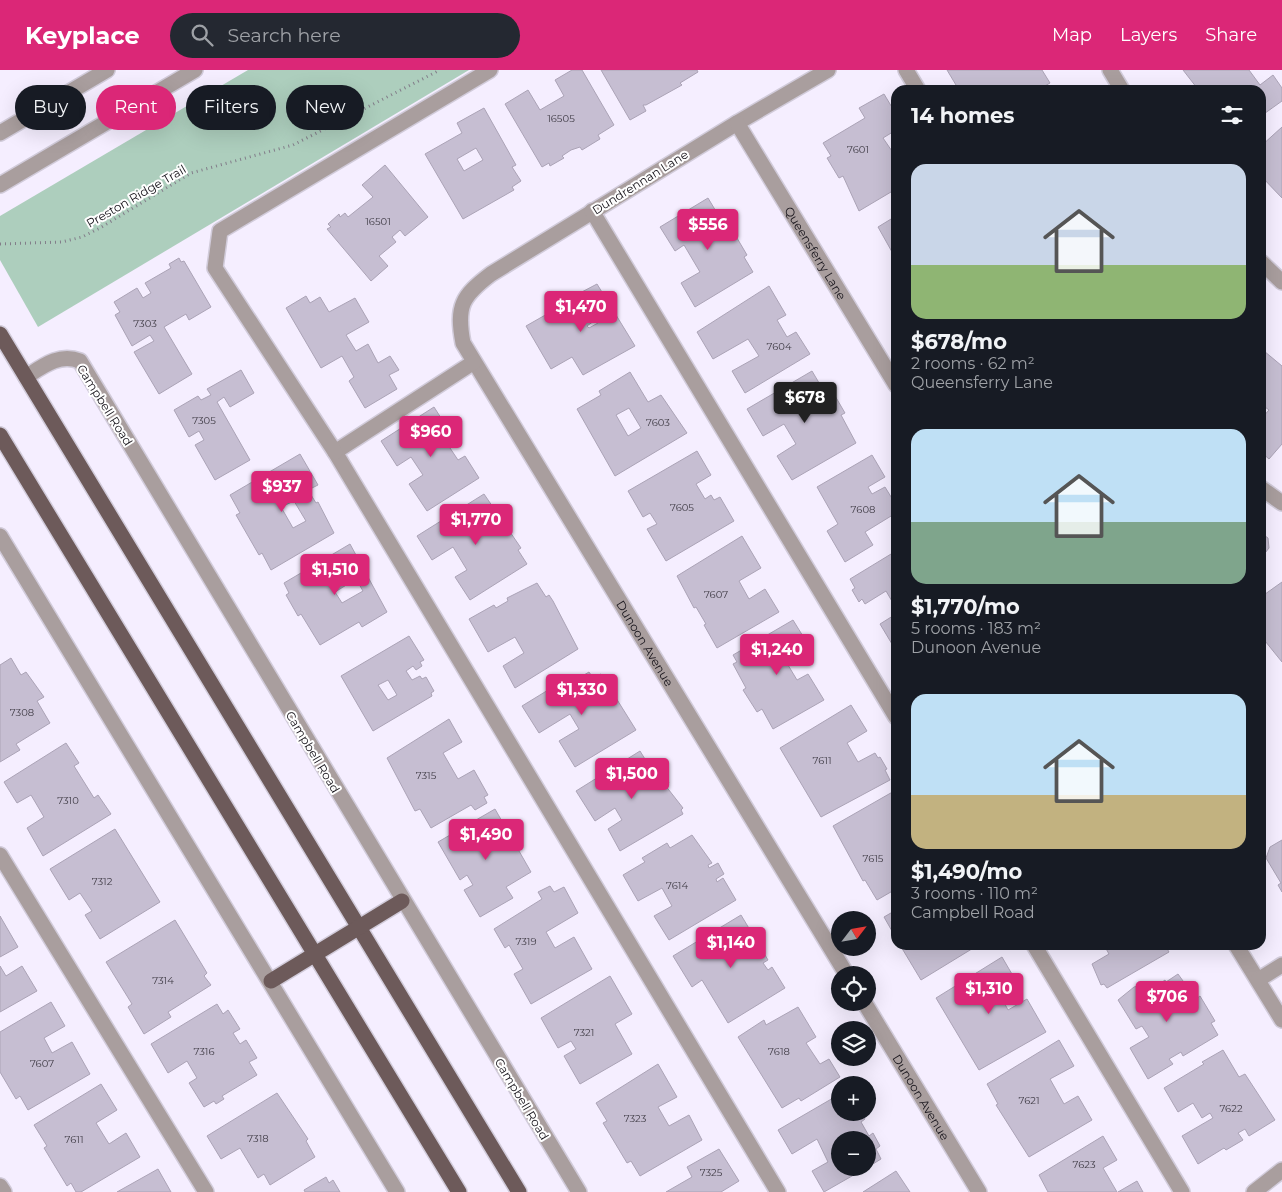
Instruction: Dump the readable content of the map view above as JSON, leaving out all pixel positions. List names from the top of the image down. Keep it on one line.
{"streets":{"street":["Dundrennan Lane","Queensferry Lane","Campbell Road","Dunoon Avenue"],"path":["Preston Ridge Trail"]},"crossings":[["Dundrennan Lane","Queensferry Lane"],["Dundrennan Lane","Dunoon Avenue"]],"house_numbers":["16505","7601","16501","7303","7604","7305","7603","7605","7608","7607","7308","7611","7315","7310","7615","7312","7614","7319","7314","7321","7316","7618","7607","7621","7622","7323","7318","7611","7623","7325"],"north":"top right","page":{"header":"Keyplace","search":"Search here","nav":["Map","Layers","Share"],"chip":["Buy","Rent","Filters","New"],"heading":"14 homes","list":[{"name":"$678/mo","note":"2 rooms · 62 m² · Queensferry Lane"},{"name":"$1,770/mo","note":"5 rooms · 183 m² · Dunoon Avenue"},{"name":"$1,490/mo","note":"3 rooms · 110 m² · Campbell Road"}],"price":["$556","$1,470","$678","$960","$937","$1,770","$1,510","$1,240","$1,330","$1,500","$1,490","$1,140","$1,310","$706"],"map_buttons":["+","−"]}}
